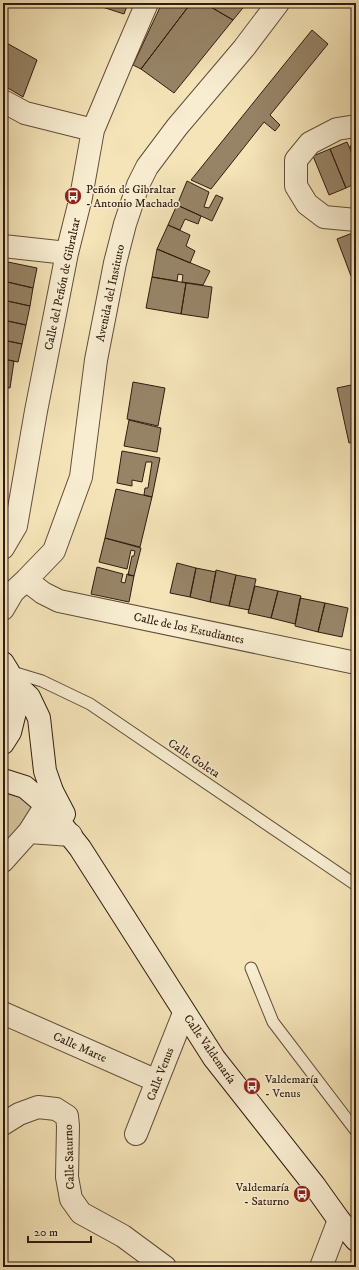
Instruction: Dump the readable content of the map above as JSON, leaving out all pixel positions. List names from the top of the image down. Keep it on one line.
{"streets":{"street":["Calle del Peñón de Gibraltar","Avenida del Instituto","Calle de los Estudiantes","Calle Marte","Calle Valdemaría","Calle Venus","Calle Saturno"],"lane":["Calle Goleta"]},"crossings":[["Avenida del Instituto","Calle de los Estudiantes"],["Calle Goleta","Calle Valdemaría"],["Calle Marte","Calle Venus"],["Calle Valdemaría","Calle Venus"]],"places":{"bus stop":["Peñón de Gibraltar - Antonio Machado","Valdemaría - Venus","Valdemaría - Saturno"]},"scale_bar":"20 m"}
